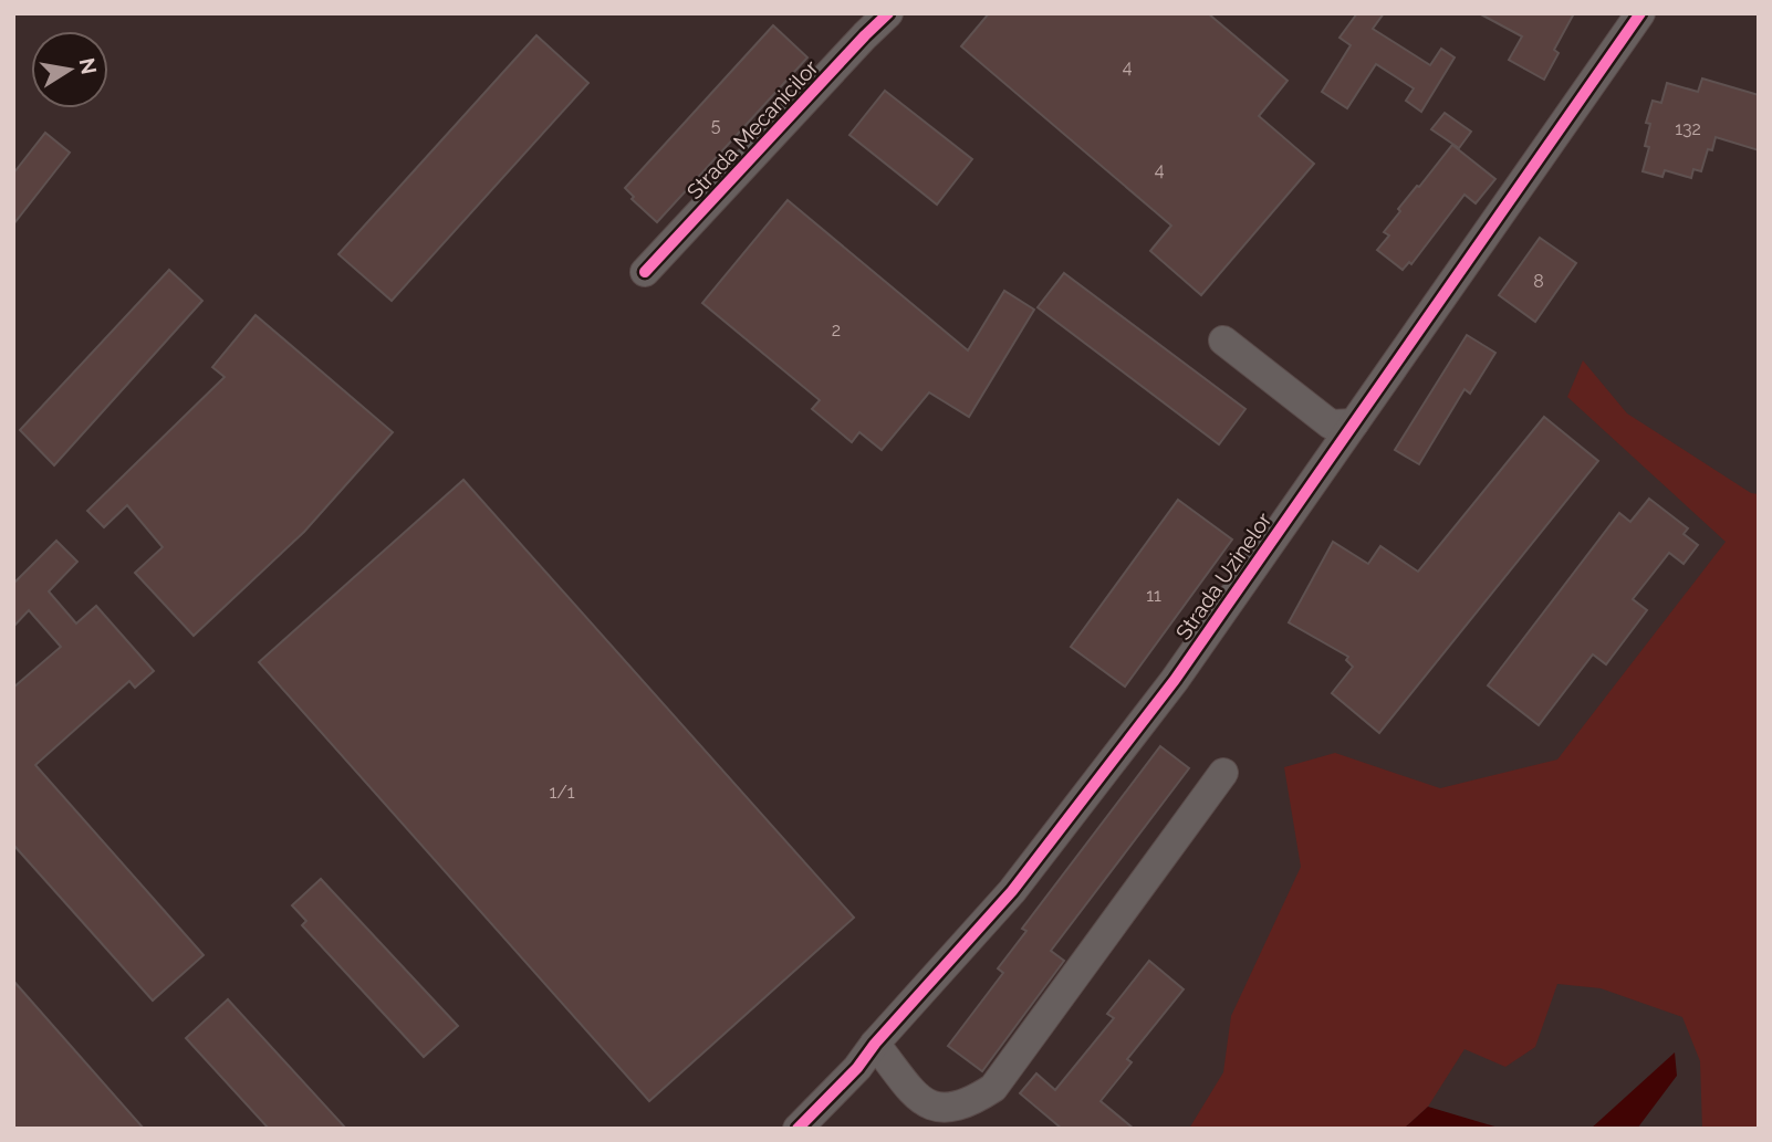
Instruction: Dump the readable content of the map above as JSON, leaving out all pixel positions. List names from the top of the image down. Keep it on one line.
{"streets":{"street":["Strada Mecanicilor","Strada Uzinelor"]},"house_numbers":["4","5","132","4","8","2","11","1/1"],"north":"right"}
